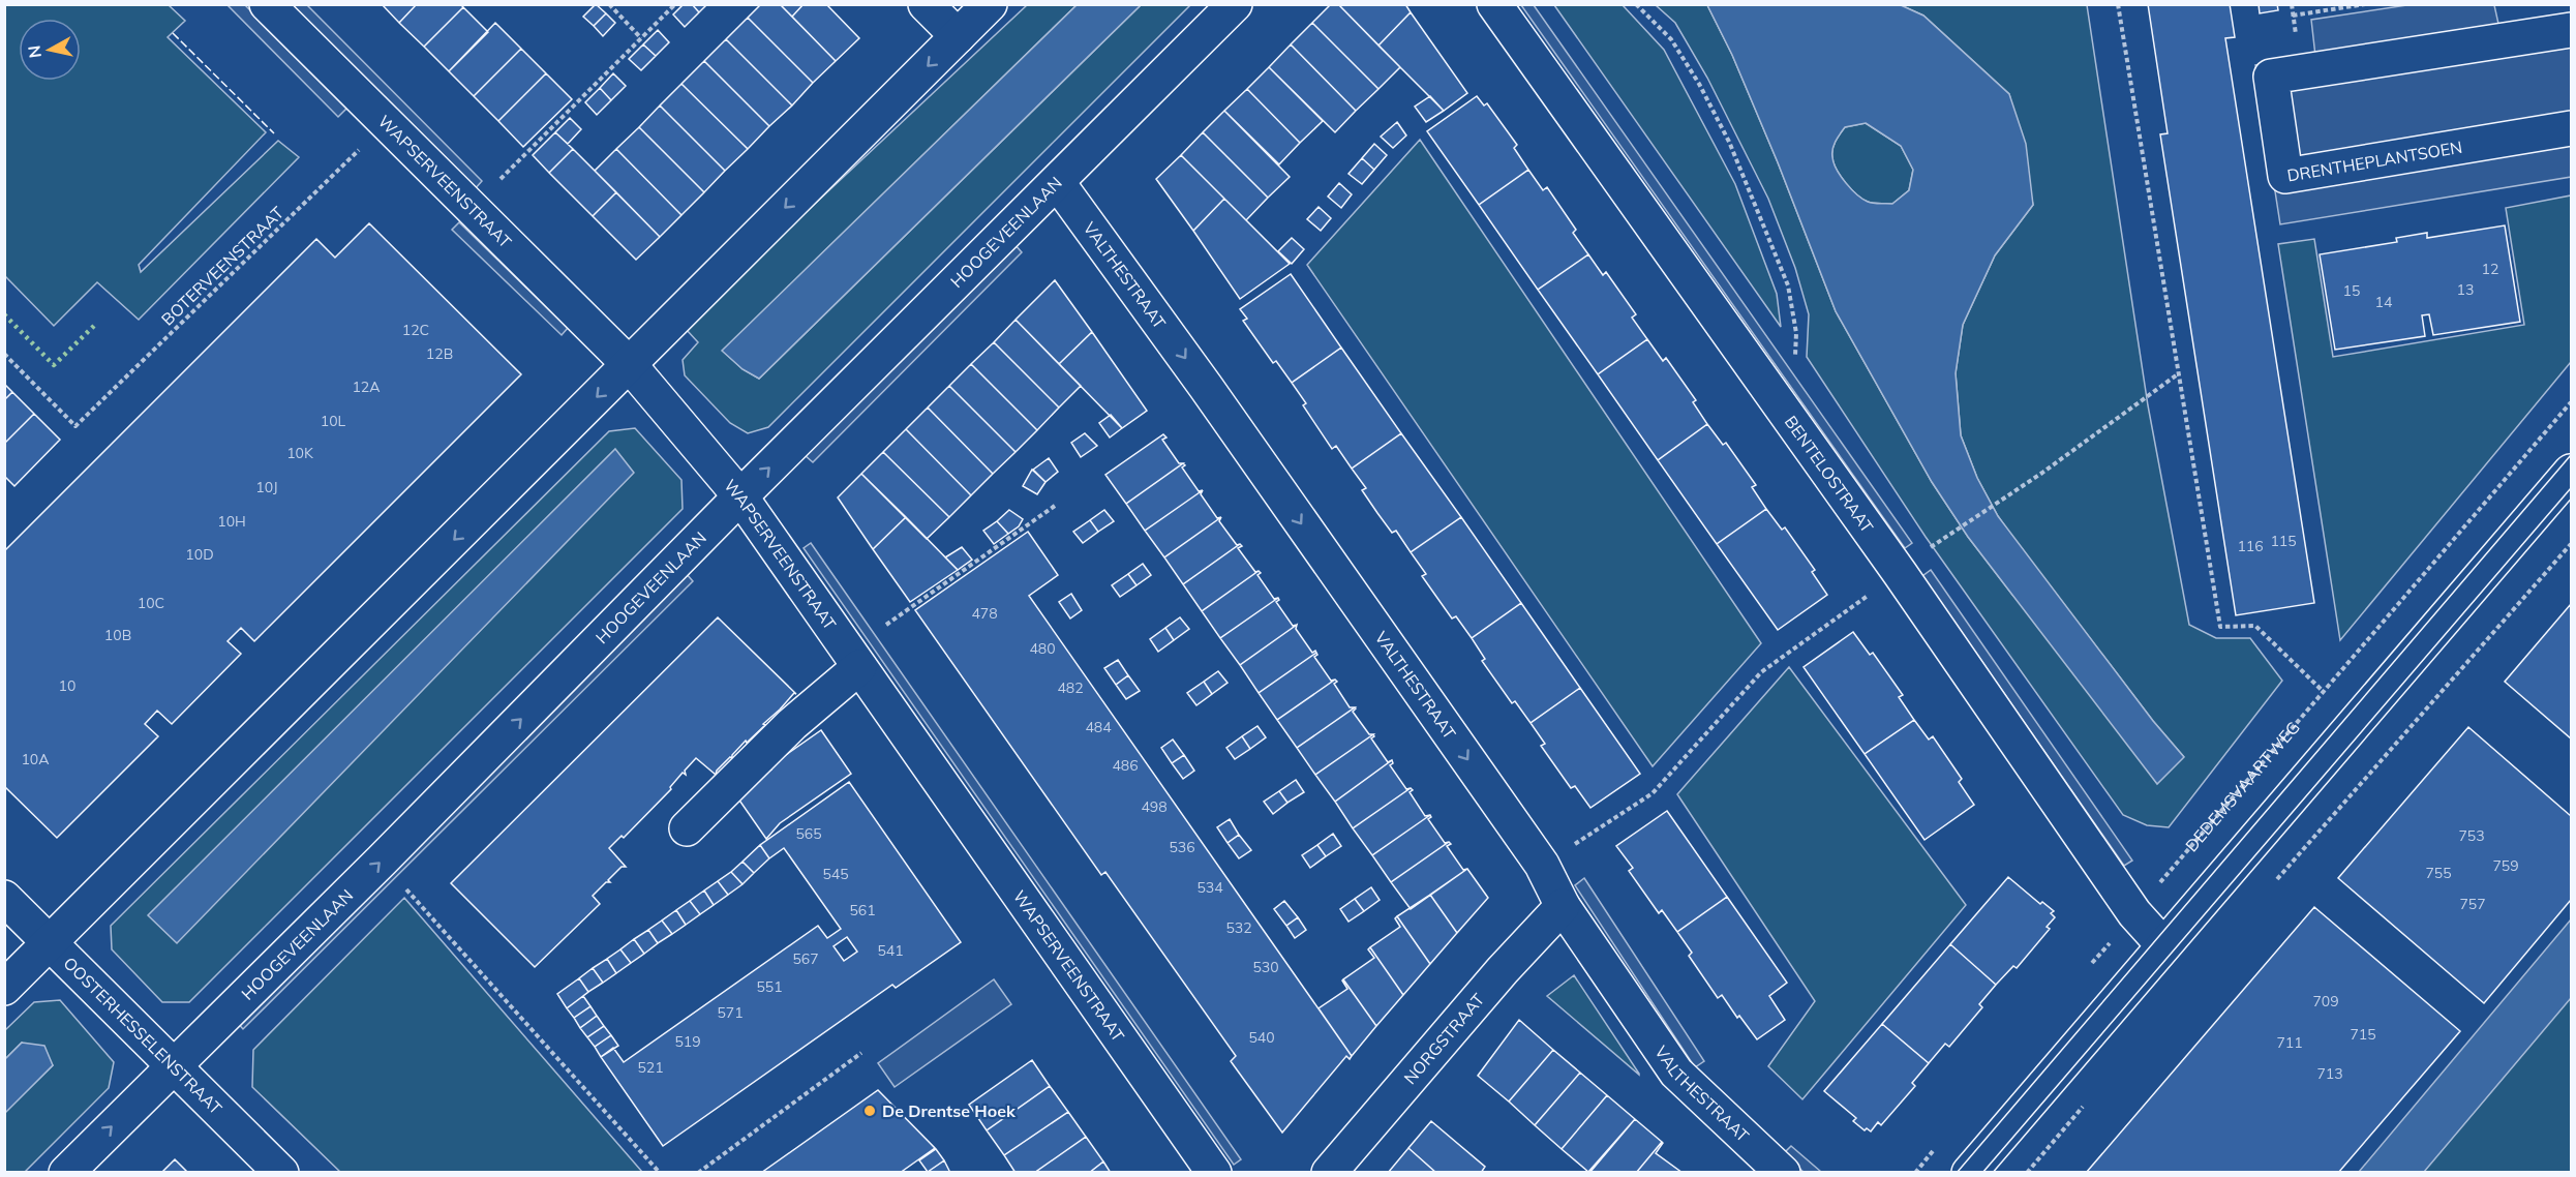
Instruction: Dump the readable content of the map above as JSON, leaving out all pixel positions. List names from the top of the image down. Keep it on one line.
{"streets":{"street":["DRENTHEPLANTSOEN","WAPSERVEENSTRAAT","HOOGEVEENLAAN","VALTHESTRAAT","BENTELOSTRAAT","OOSTERHESSELENSTRAAT","NORGSTRAAT"],"path":["BOTERVEENSTRAAT","DEDEMSVAARTWEG"]},"crossings":[["WAPSERVEENSTRAAT","HOOGEVEENLAAN"],["WAPSERVEENSTRAAT","BOTERVEENSTRAAT"],["HOOGEVEENLAAN","VALTHESTRAAT"],["HOOGEVEENLAAN","OOSTERHESSELENSTRAAT"],["VALTHESTRAAT","NORGSTRAAT"],["BENTELOSTRAAT","DEDEMSVAARTWEG"]],"one_way":["VALTHESTRAAT"],"places":["De Drentse Hoek"],"house_numbers":["12","13","15","14","12C","12B","12A","10L","10K","10J","10H","115","116","10D","10C","478","10B","480","10","482","484","10A","486","498","565","753","536","759","755","545","534","757","561","532","541","567","530","551","709","571","715","540","519","711","521","713"],"north":"left"}
